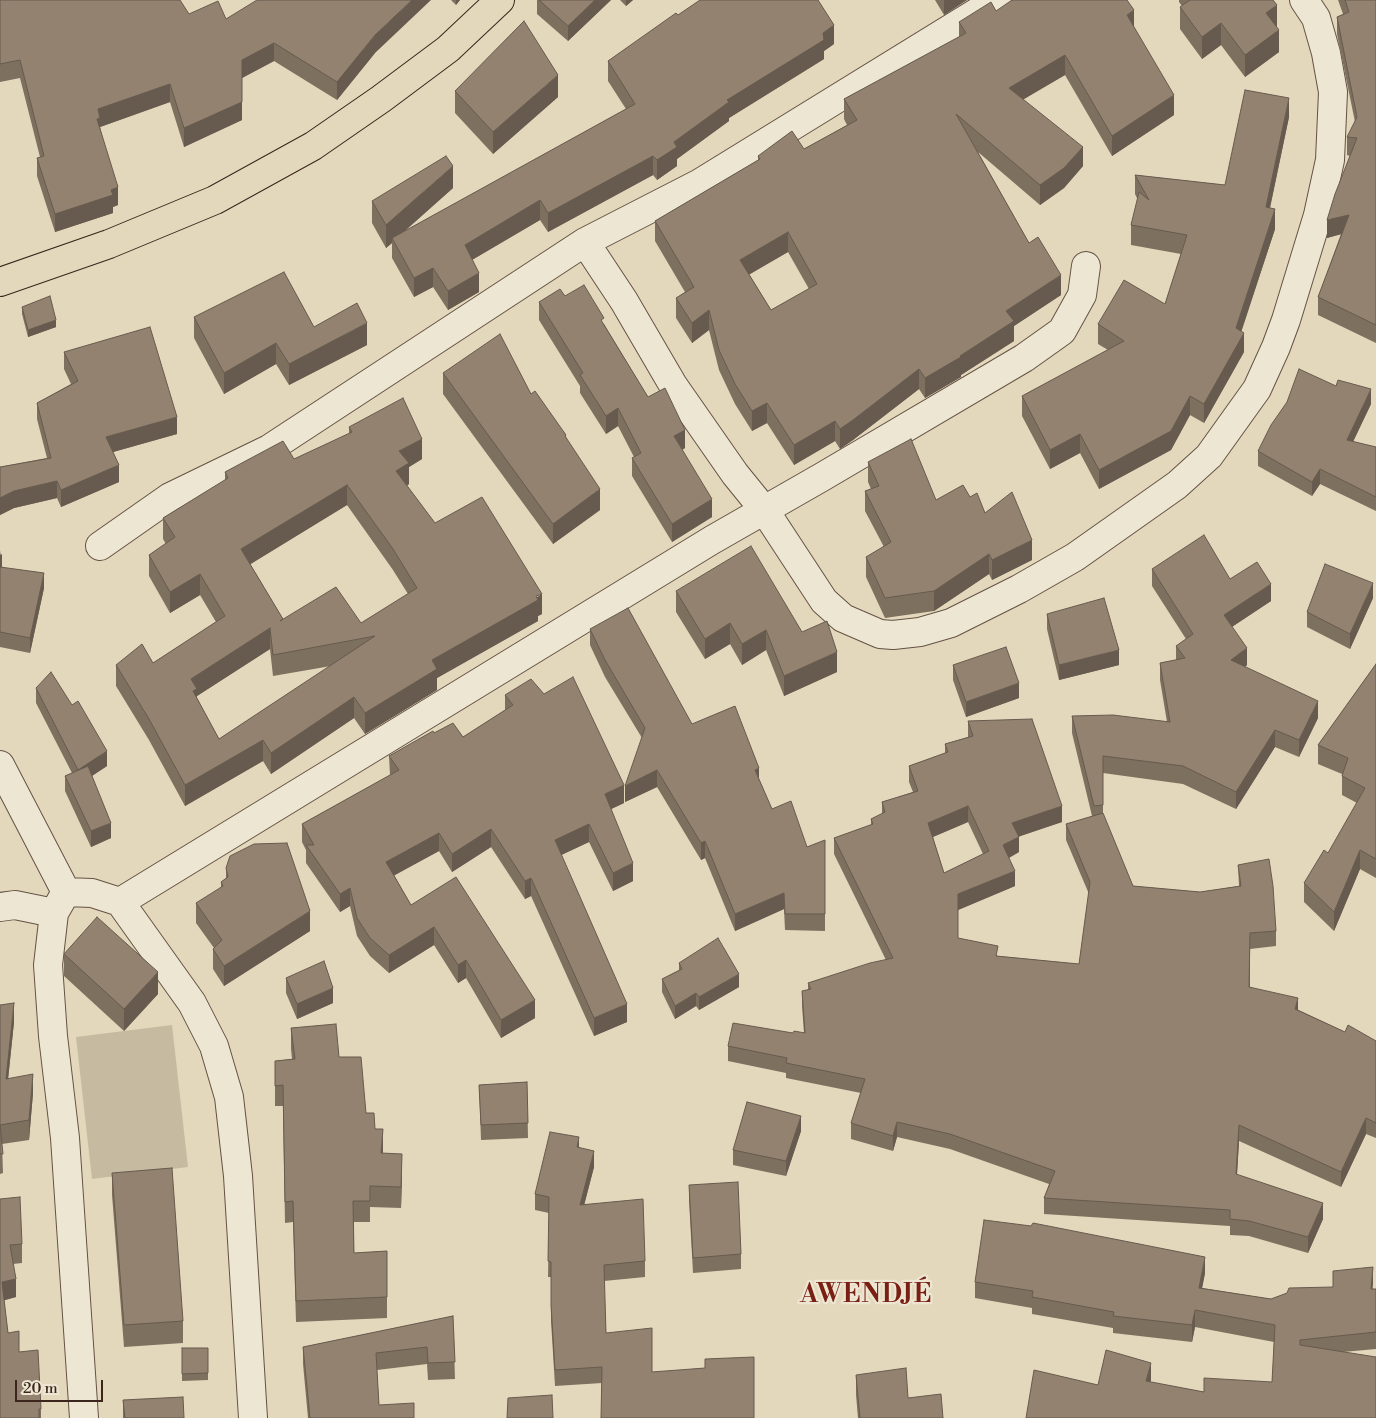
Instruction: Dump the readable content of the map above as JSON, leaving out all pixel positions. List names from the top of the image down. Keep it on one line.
{"districts":["AWENDJÉ"],"scale_bar":"20 m"}
